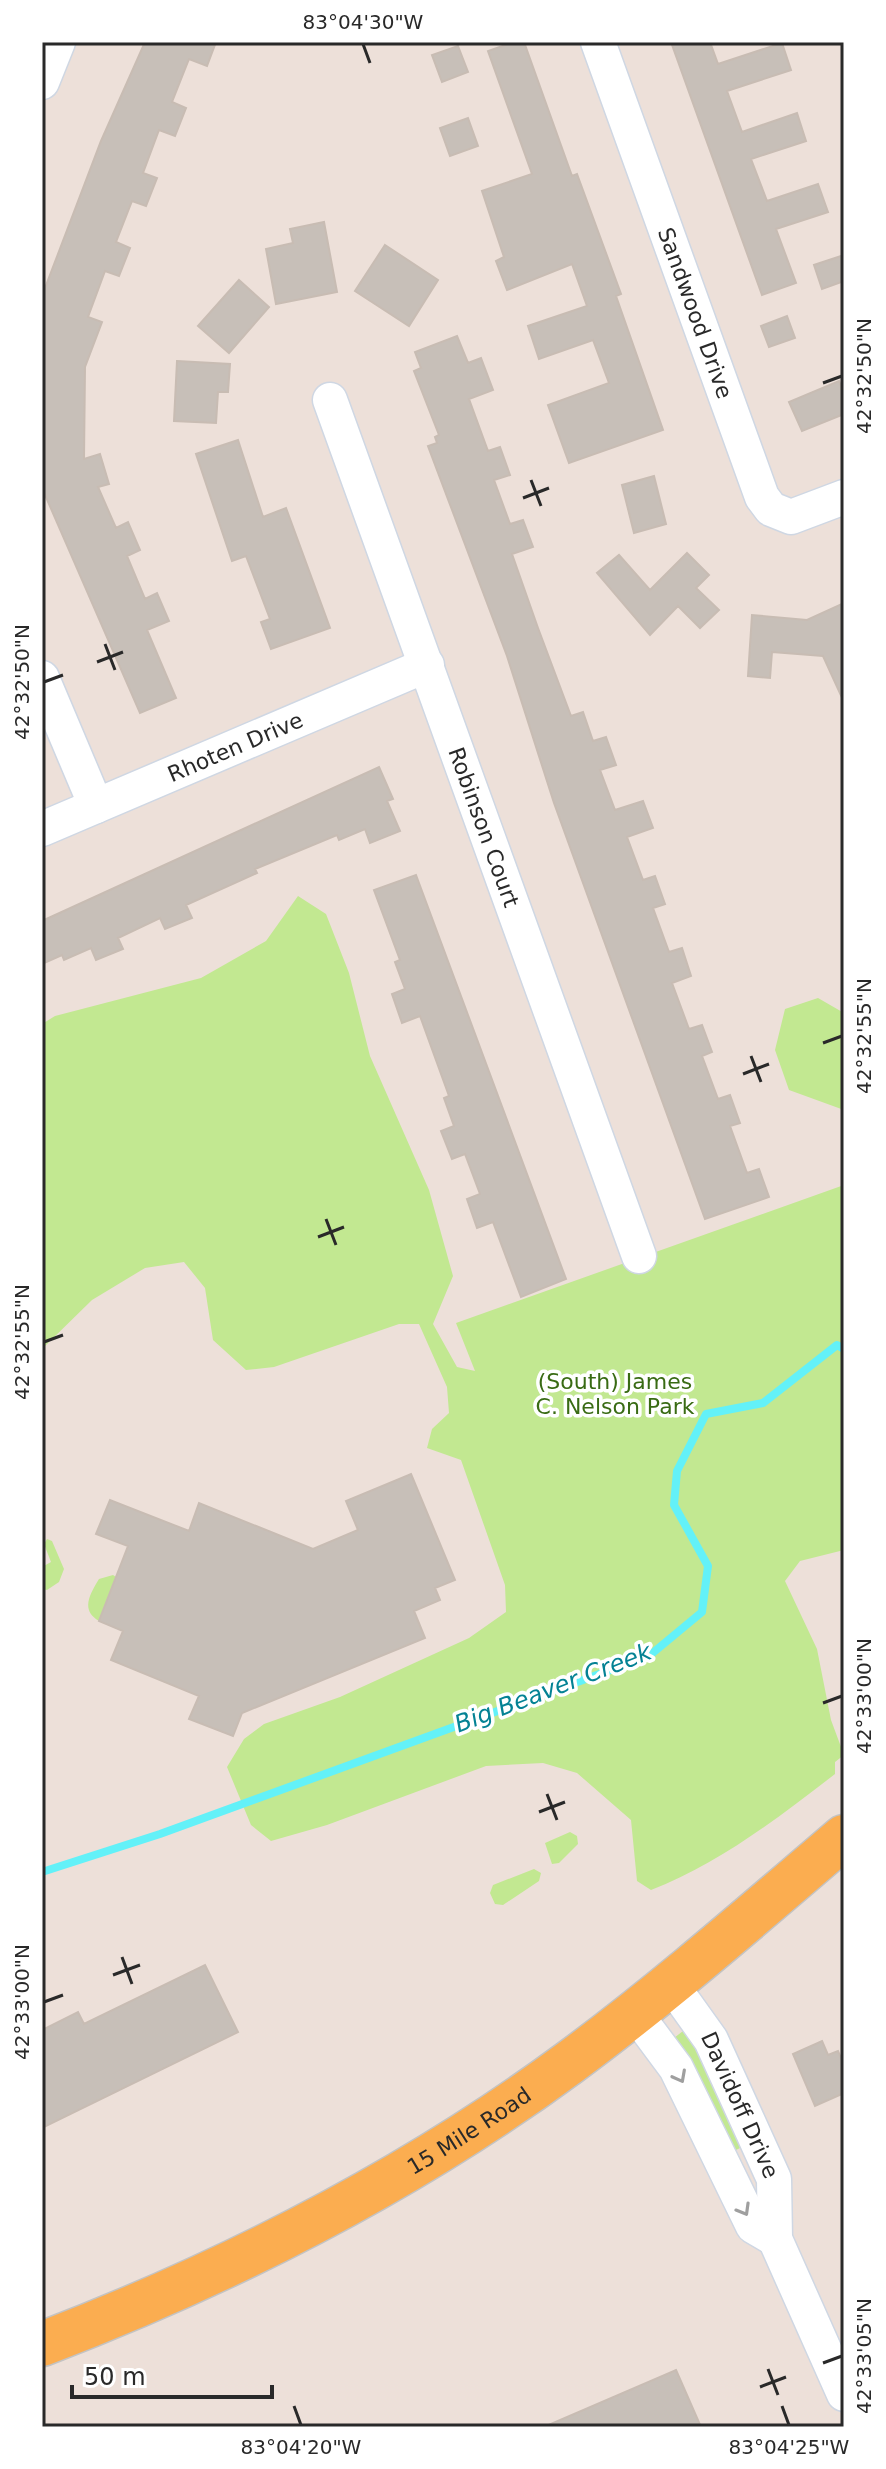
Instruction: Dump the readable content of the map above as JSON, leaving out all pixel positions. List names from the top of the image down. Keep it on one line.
{"streets":{"main road":["15 Mile Road"],"street":["Sandwood Drive","Rhoten Drive","Robinson Court","Davidoff Drive"]},"crossings":[["Rhoten Drive","Robinson Court"],["Davidoff Drive","15 Mile Road"]],"water":["Big Beaver Creek"],"parks":["(South) James C. Nelson Park"],"scale_bar":"50 m","coordinates":["83°04'30\"W","42°32'50\"N","42°32'55\"N","42°33'00\"N","42°33'05\"N","83°04'20\"W","83°04'25\"W"]}
